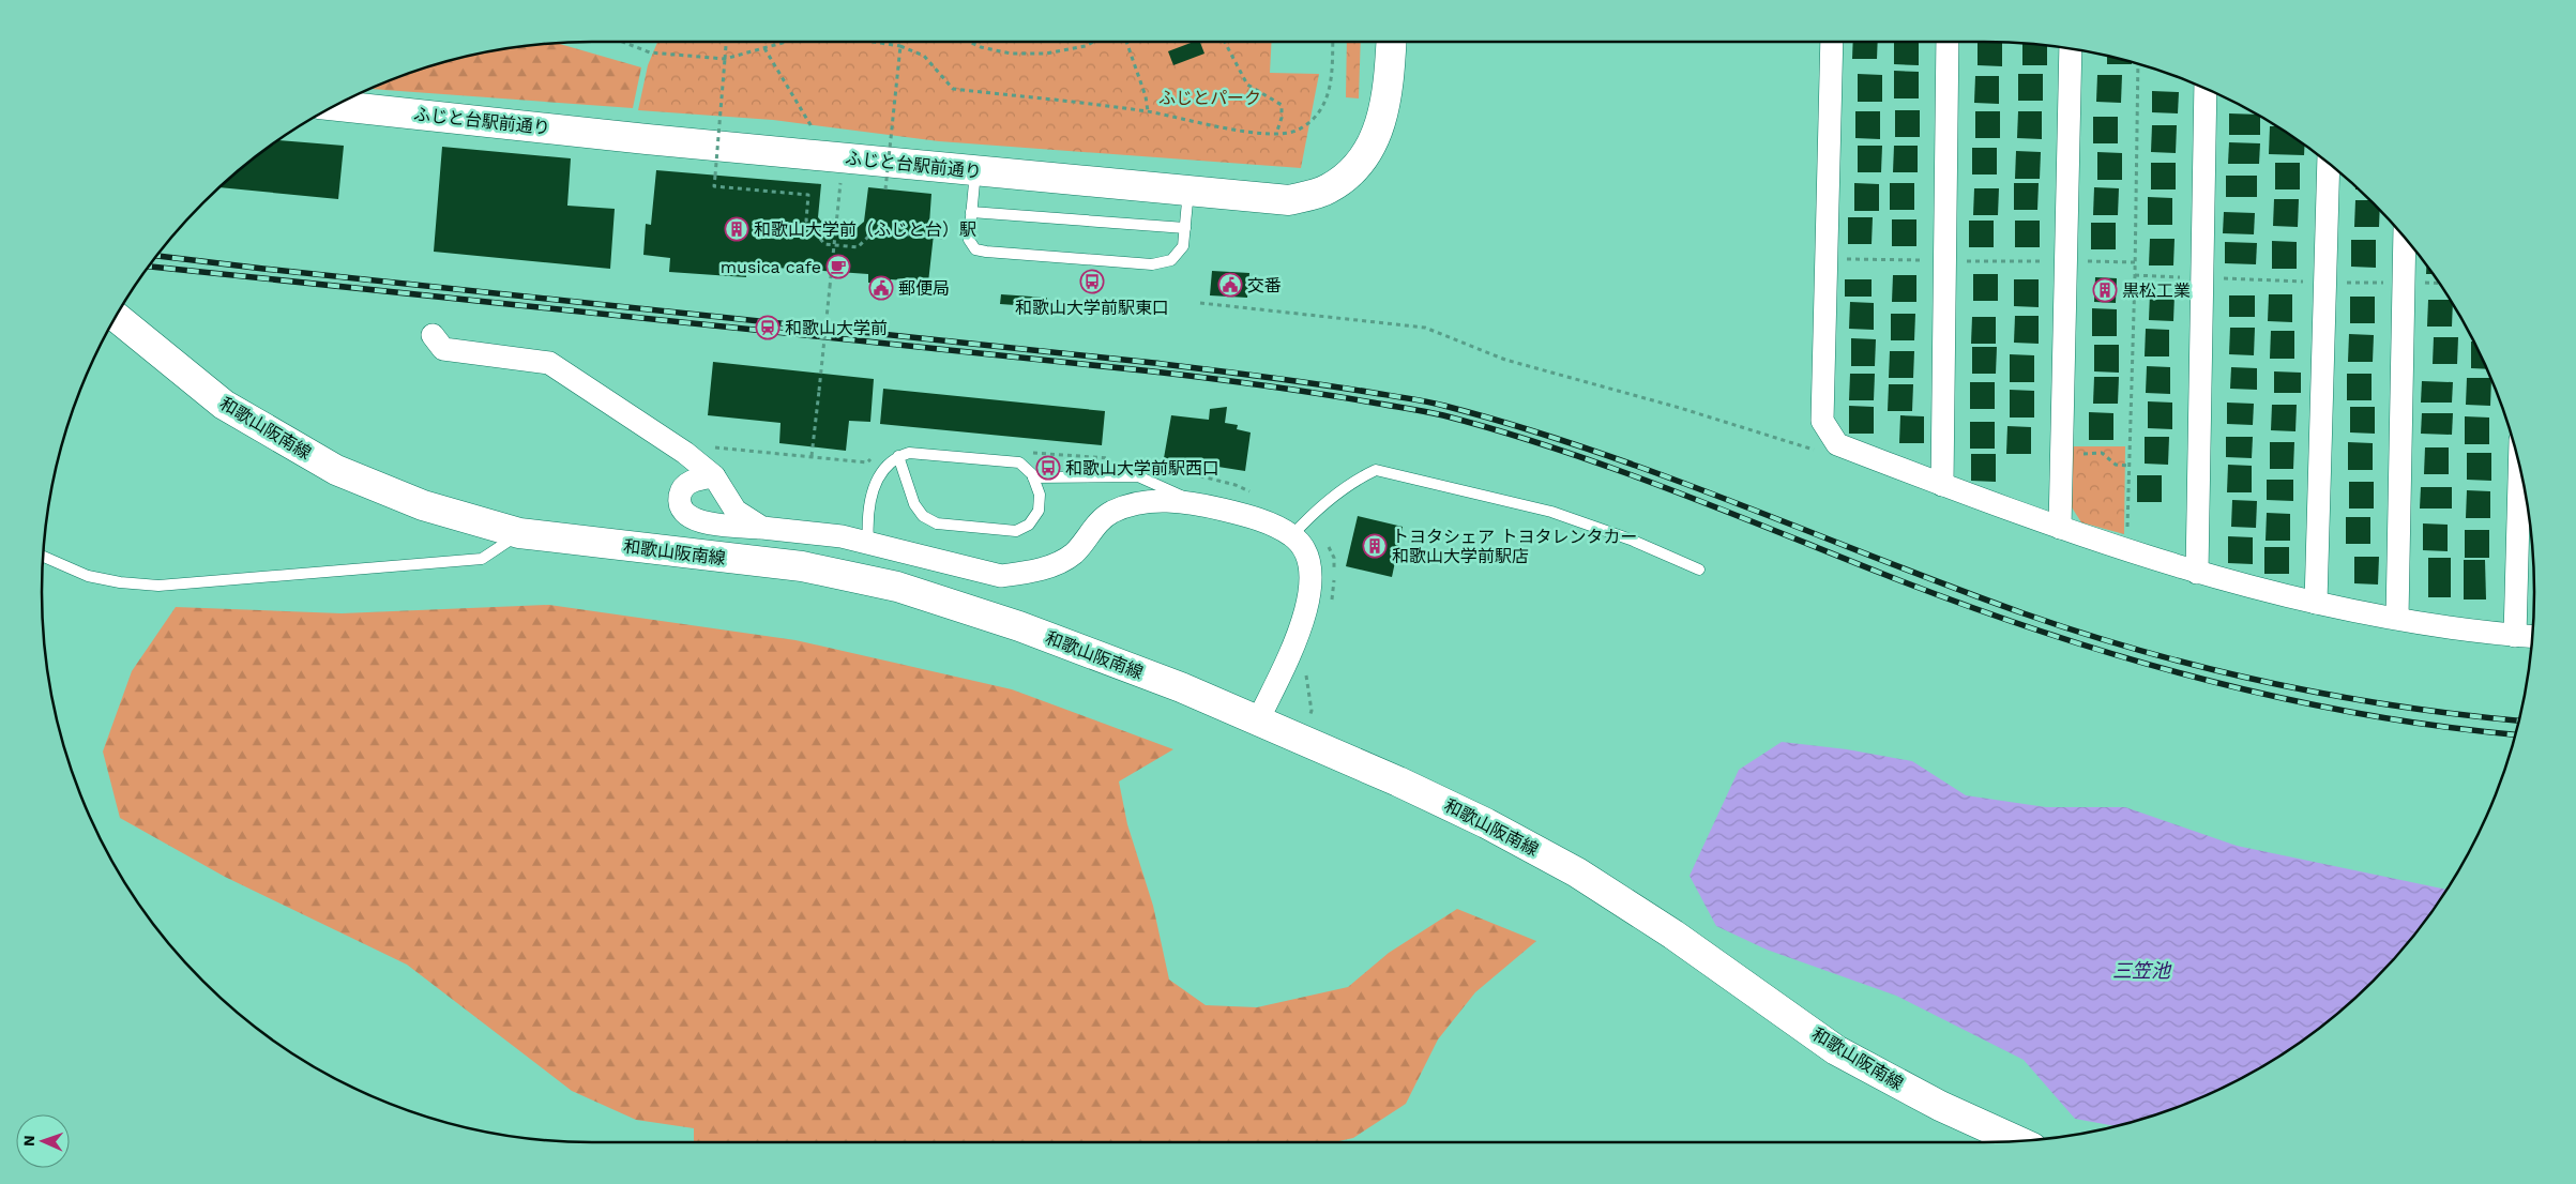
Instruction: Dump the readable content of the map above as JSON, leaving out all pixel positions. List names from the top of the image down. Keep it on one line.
{"streets":{"main road":["ふじと台駅前通り","和歌山阪南線"]},"water":["三笠池"],"parks":["ふじとパーク"],"places":{"building":["和歌山大学前（ふじと台）駅","黒松工業","トヨタシェア トヨタレンタカー 和歌山大学前駅店"],"cafe":["musica cafe"],"bus stop":["和歌山大学前駅東口","和歌山大学前駅西口"],"public building":["交番","郵便局"],"station":["和歌山大学前"]},"north":"left"}
